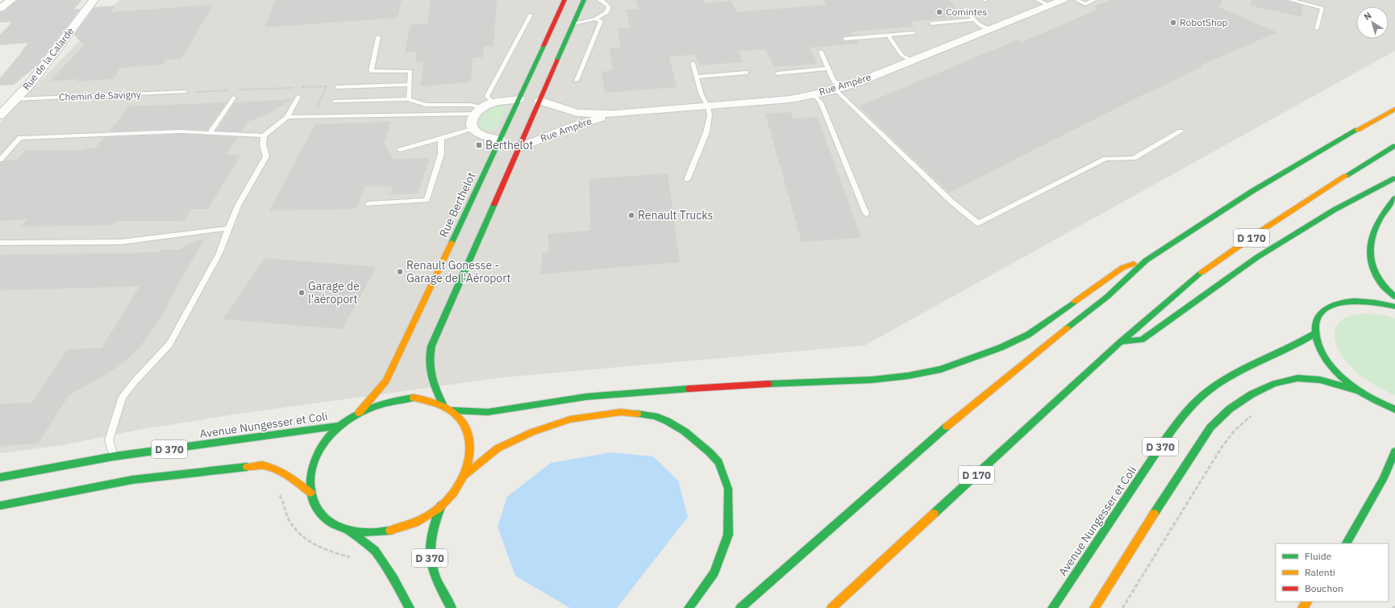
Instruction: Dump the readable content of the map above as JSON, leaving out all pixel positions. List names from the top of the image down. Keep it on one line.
{"streets":{"main road":["Rue Berthelot","D 170","Avenue Nungesser et Coli","D 370"],"street":["Rue de la Calarde","Rue Ampère"],"lane":["Chemin de Savigny"]},"crossings":[["Rue de la Calarde","Chemin de Savigny"]],"places":{"other":["Comintes","RobotShop","Renault Trucks","Renault Gonesse - Garage de l'Aéroport","Garage de l'aéroport"],"transit":["Berthelot"]},"legend":["Fluide","Ralenti","Bouchon"],"north":"top left"}
